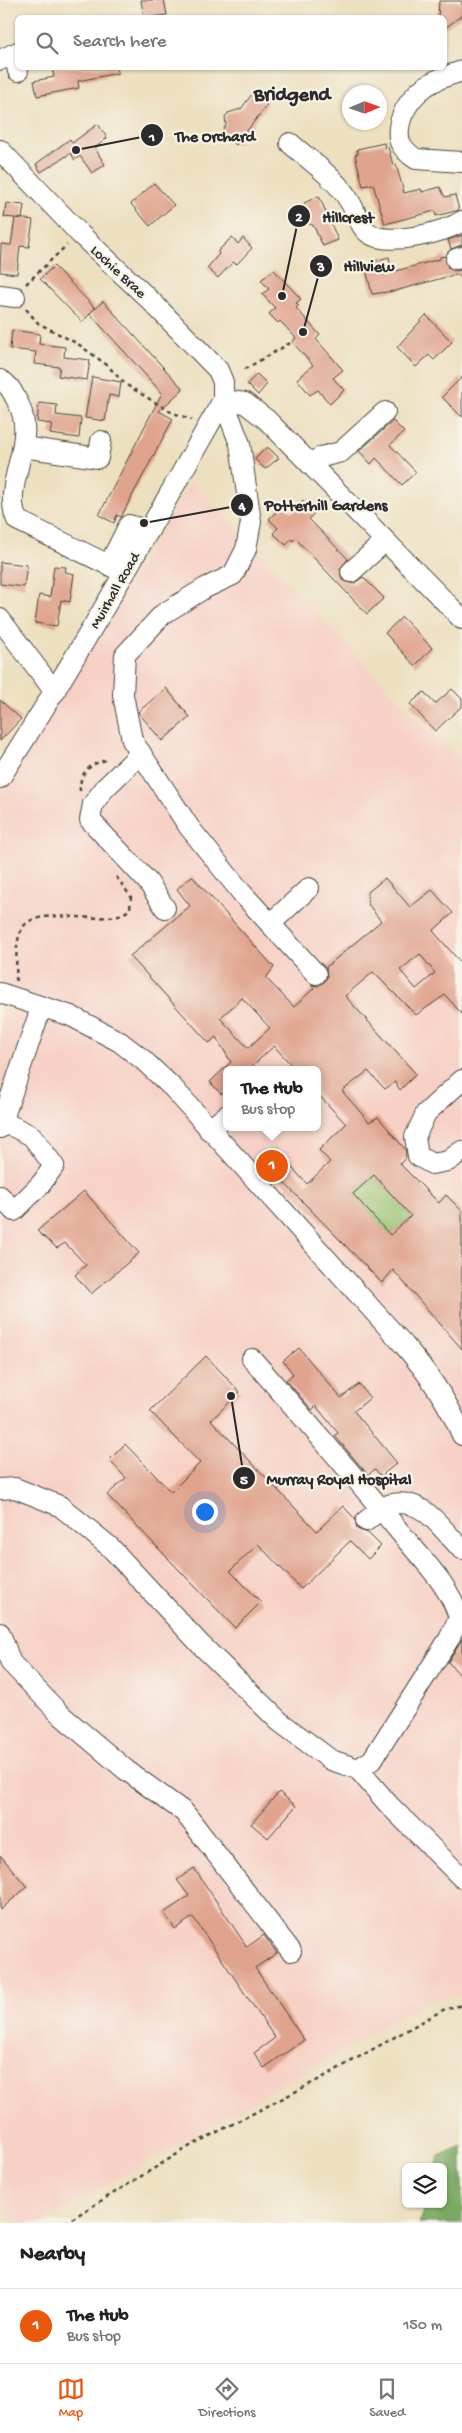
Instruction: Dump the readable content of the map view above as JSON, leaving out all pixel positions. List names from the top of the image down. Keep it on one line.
{"streets":{"street":["Lochie Brae","Muirhall Road"]},"crossings":[["Lochie Brae","Muirhall Road"]],"districts":["Bridgend"],"places":["The Orchard","Hillcrest","Hillview","Potterhill Gardens","Murray Royal Hospital"],"north":"right","page":{"search":"Search here","popup":["The Hub","Bus stop"],"pins":"1","heading":"Nearby","list":[{"mark":"1","name":"The Hub","note":"Bus stop","value":"150 m"}],"nav":["Map","Directions","Saved"]}}
